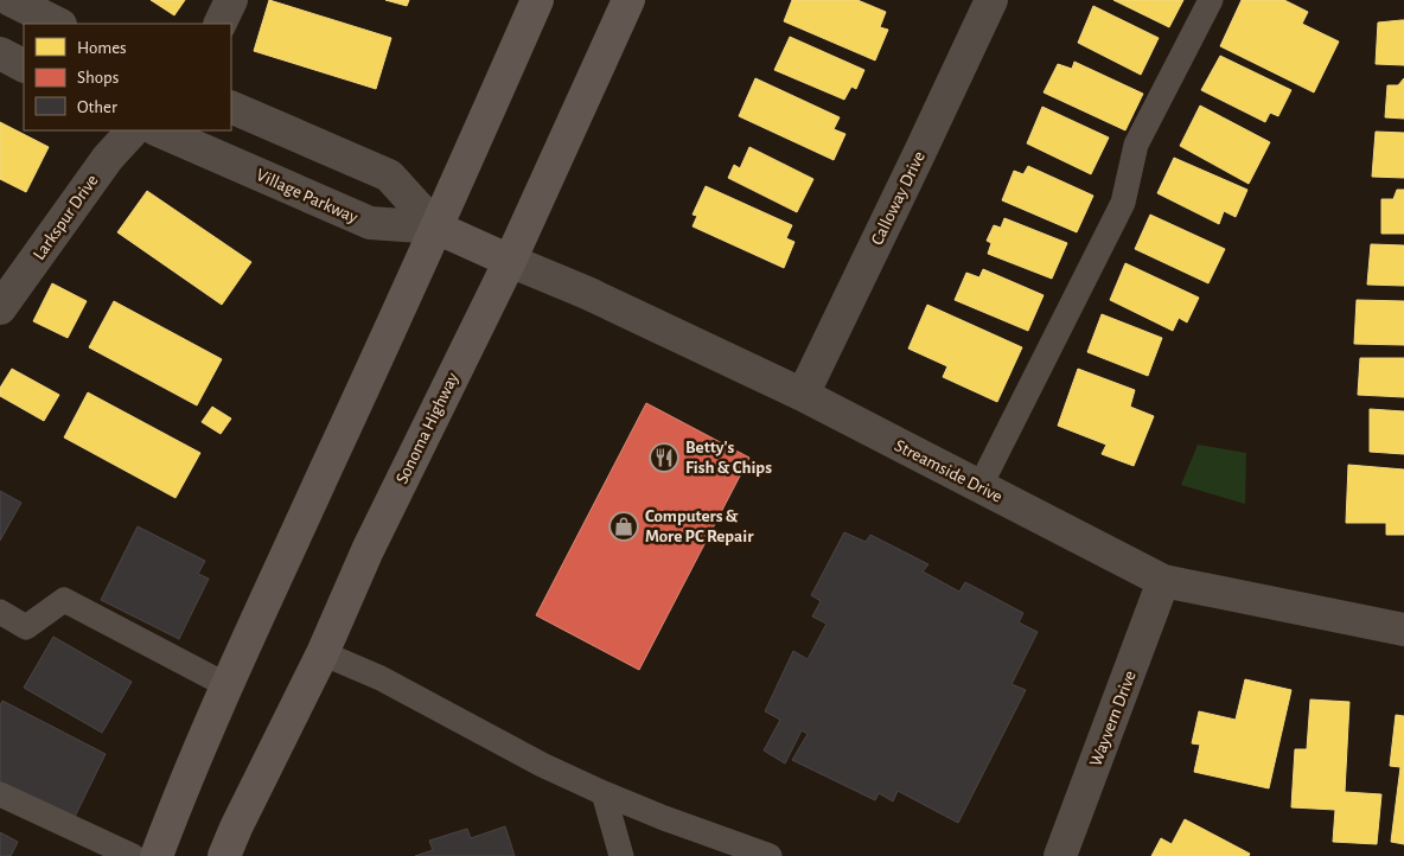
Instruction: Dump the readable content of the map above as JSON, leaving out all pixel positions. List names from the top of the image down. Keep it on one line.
{"streets":{"main road":["Sonoma Highway"],"street":["Village Parkway","Calloway Drive","Larkspur Drive","Streamside Drive","Wayvern Drive"]},"crossings":[["Calloway Drive","Streamside Drive"],["Sonoma Highway","Streamside Drive"],["Streamside Drive","Wayvern Drive"]],"places":{"restaurant":["Betty's Fish & Chips"],"shop":["Computers & More PC Repair"]},"legend":["Homes","Shops","Other"]}
